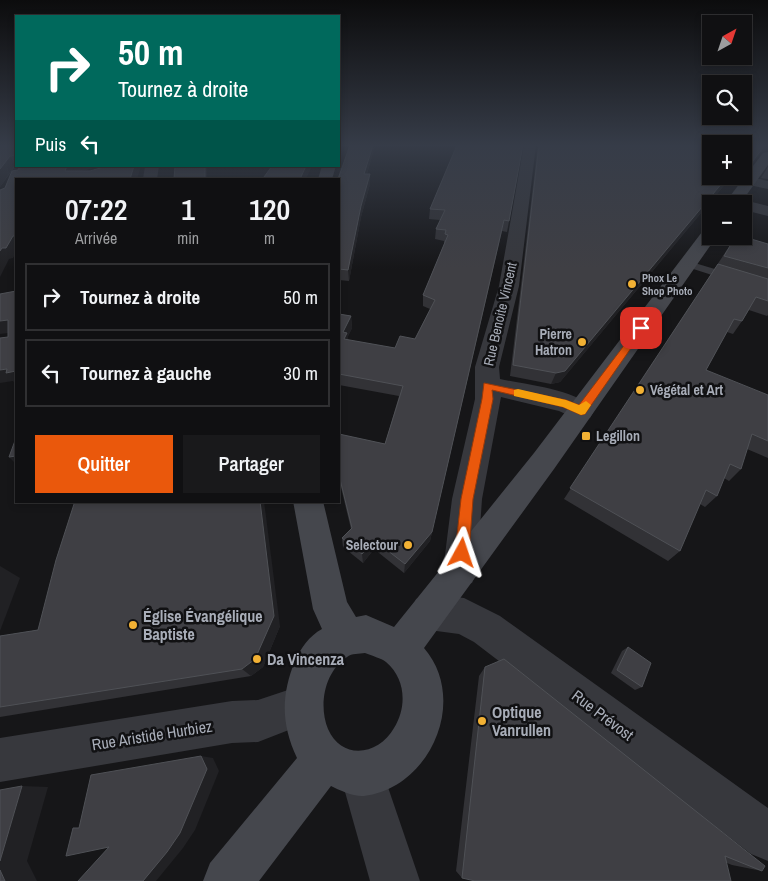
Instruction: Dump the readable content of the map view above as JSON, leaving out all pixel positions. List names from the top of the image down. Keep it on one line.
{"streets":{"street":["Rue Benoite Vincent","Rue Prévost","Rue Aristide Hurbiez"]},"places":{"other":["Phox Le Shop Photo","Pierre Hatron","Végétal et Art","Selectour","Église Évangélique Baptiste","Da Vincenza","Optique Vanrullen"],"transit":["Legillon"]},"north":"top right","page":{"map_buttons":["+","−"],"turn":["50 m","Tournez à droite"],"then":"Puis","eta":["07:22","Arrivée","1","min","120","m"],"list":[{"name":"Tournez à droite","value":"50 m"},{"name":"Tournez à gauche","value":"30 m"}],"buttons":["Quitter","Partager"]}}
